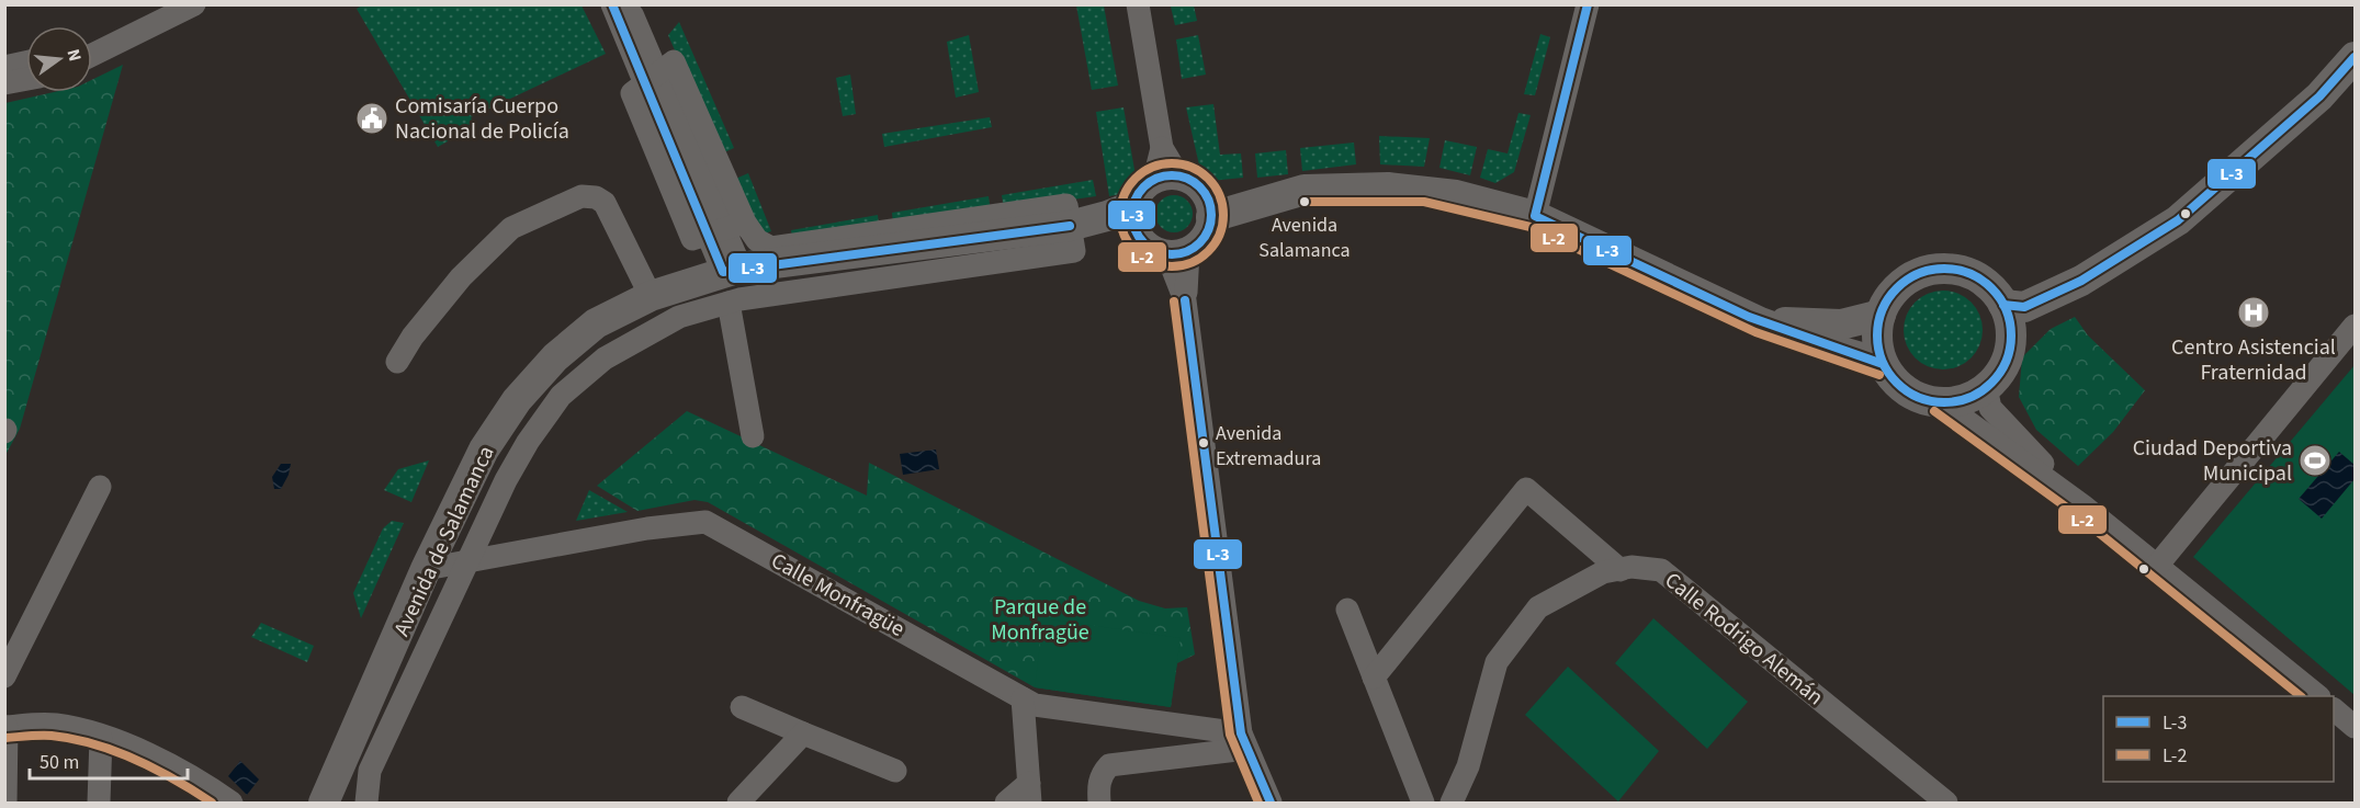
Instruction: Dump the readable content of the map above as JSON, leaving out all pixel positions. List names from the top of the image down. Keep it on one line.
{"streets":{"main road":["Avenida de Salamanca"],"street":["Calle Monfragüe","Calle Rodrigo Alemán"]},"crossings":[["Avenida de Salamanca","Calle Monfragüe"]],"parks":["Parque de Monfragüe"],"places":{"public building":["Comisaría Cuerpo Nacional de Policía"],"other":["Avenida Salamanca","Avenida Extremadura"],"hospital":["Centro Asistencial Fraternidad"],"sports":["Ciudad Deportiva Municipal"]},"lines":["transit line L-3","transit line L-2"],"legend":["L-3","L-2"],"scale_bar":"50 m","north":"right"}
